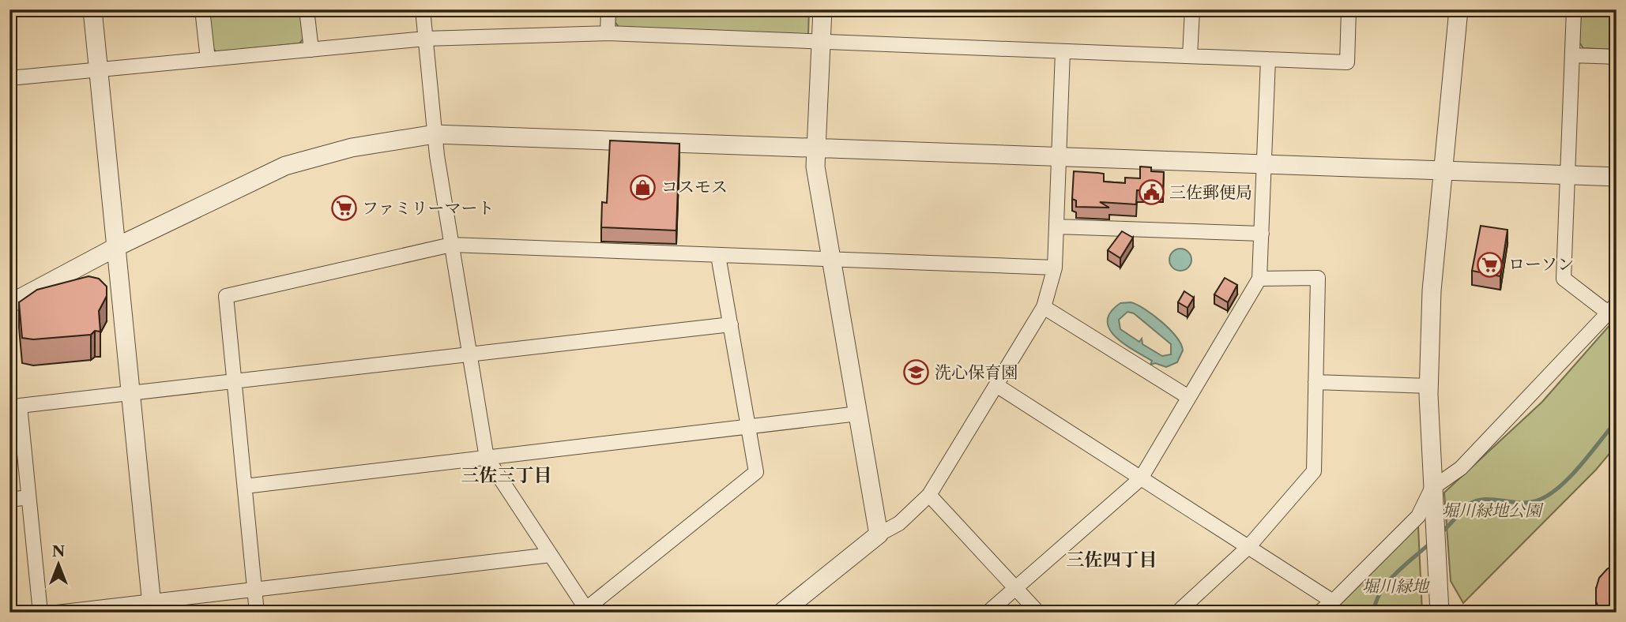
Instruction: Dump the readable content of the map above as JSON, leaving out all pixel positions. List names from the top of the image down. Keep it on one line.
{"districts":["三佐三丁目","三佐四丁目"],"parks":["堀川緑地公園","堀川緑地"],"places":{"shop":["コスモス"],"public building":["三佐郵便局"],"supermarket":["ファミリーマート","ローソン"],"school or university":["洗心保育園"]},"north":"top"}
